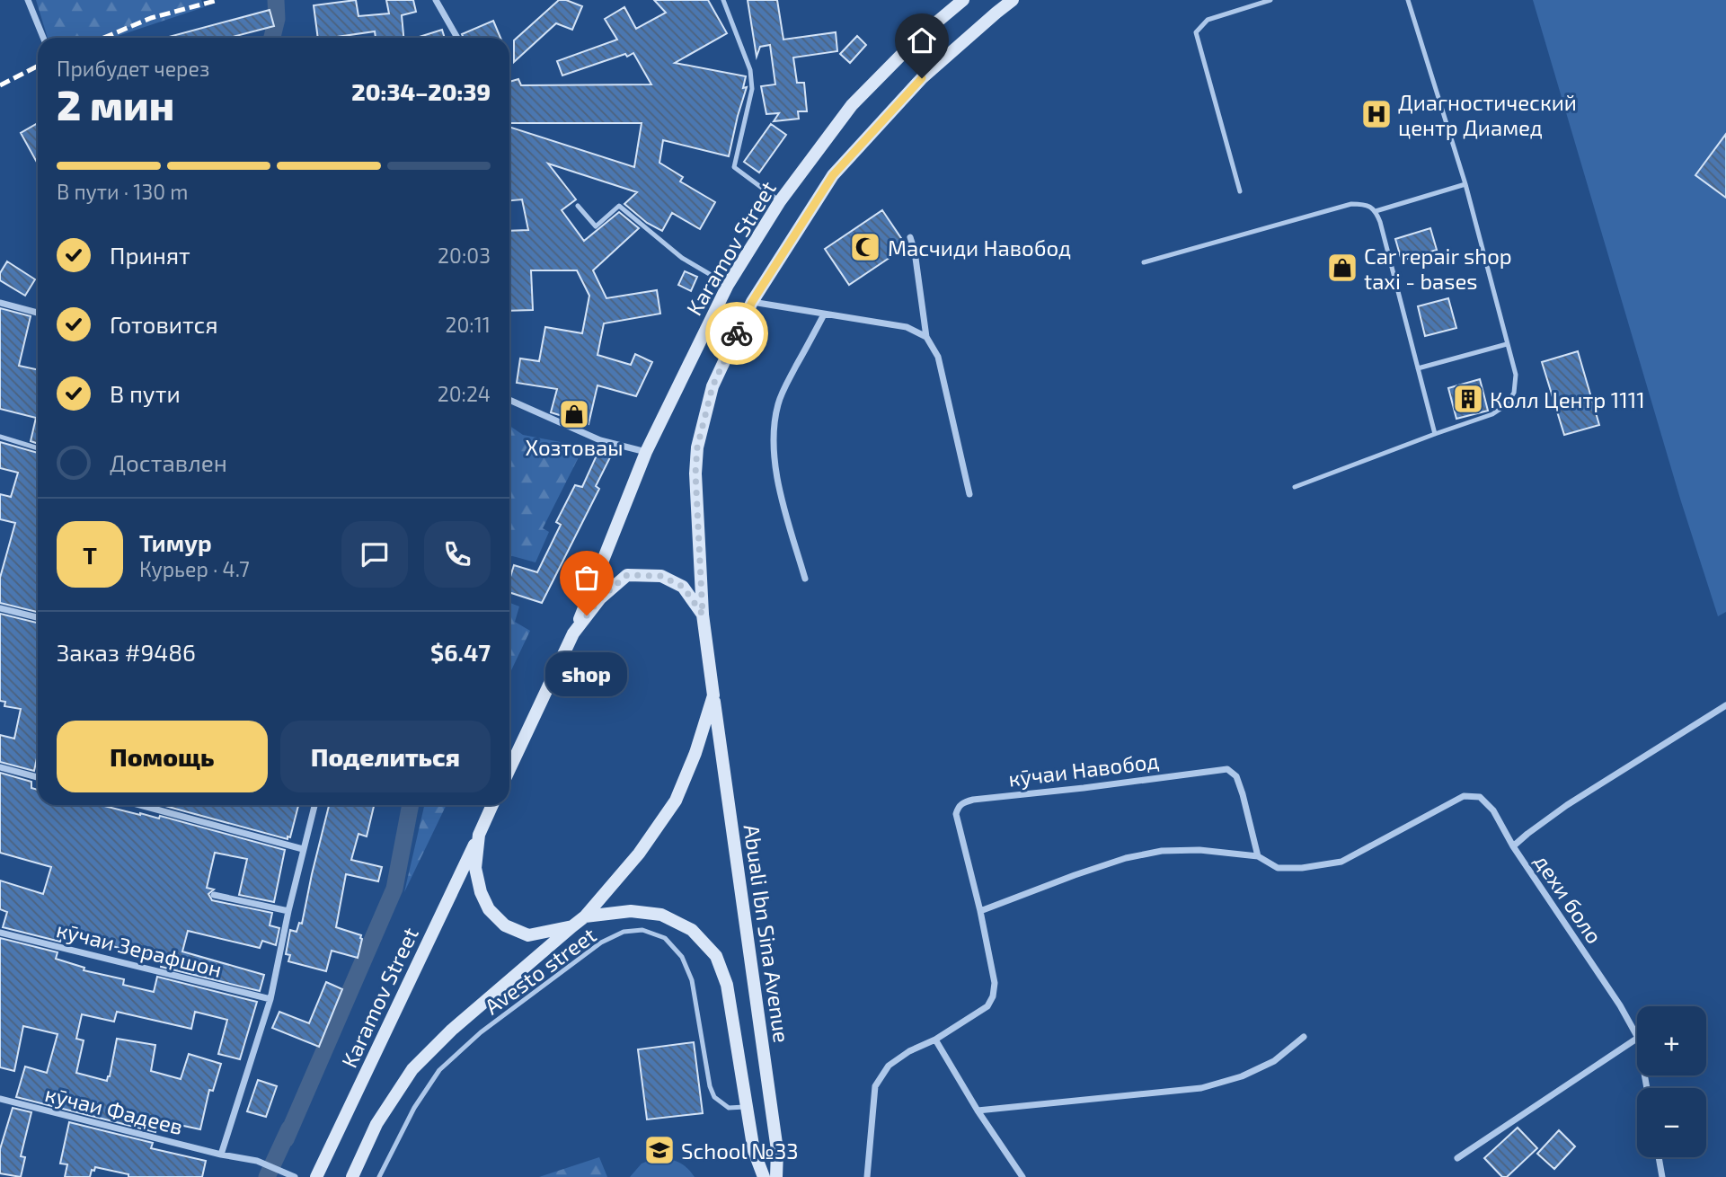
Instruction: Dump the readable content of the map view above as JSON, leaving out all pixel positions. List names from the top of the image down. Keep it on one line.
{"streets":{"main road":["Karamov Street","Abuali Ibn Sina Avenue"],"street":["кӯчаи Навобод","дехи боло","кӯчаи Зерафшон","кӯчаи Фадеев"],"lane":["Avesto street"]},"crossings":[["Abuali Ibn Sina Avenue","Avesto street"]],"places":{"hospital":["Диагностический центр Диамед"],"mosque":["Масчиди Навобод"],"shop":["Car repair shop taxi - bases","Хозтоваы"],"building":["Колл Центр 1111"],"other":["shop"],"school or university":["School №33"]},"page":{"heading":["2 мин","Прибудет через","20:34–20:39"],"panel":["Тимур","Курьер · 4.7","Заказ #9486","$6.47"],"bar":"В пути · 130 m","list":[["Принят","20:03"],["Готовится","20:11"],["В пути","20:24"],"Доставлен"],"round":"Т","bubble":"shop","buttons":["Помощь","Поделиться"],"map_buttons":["+","−"]}}
